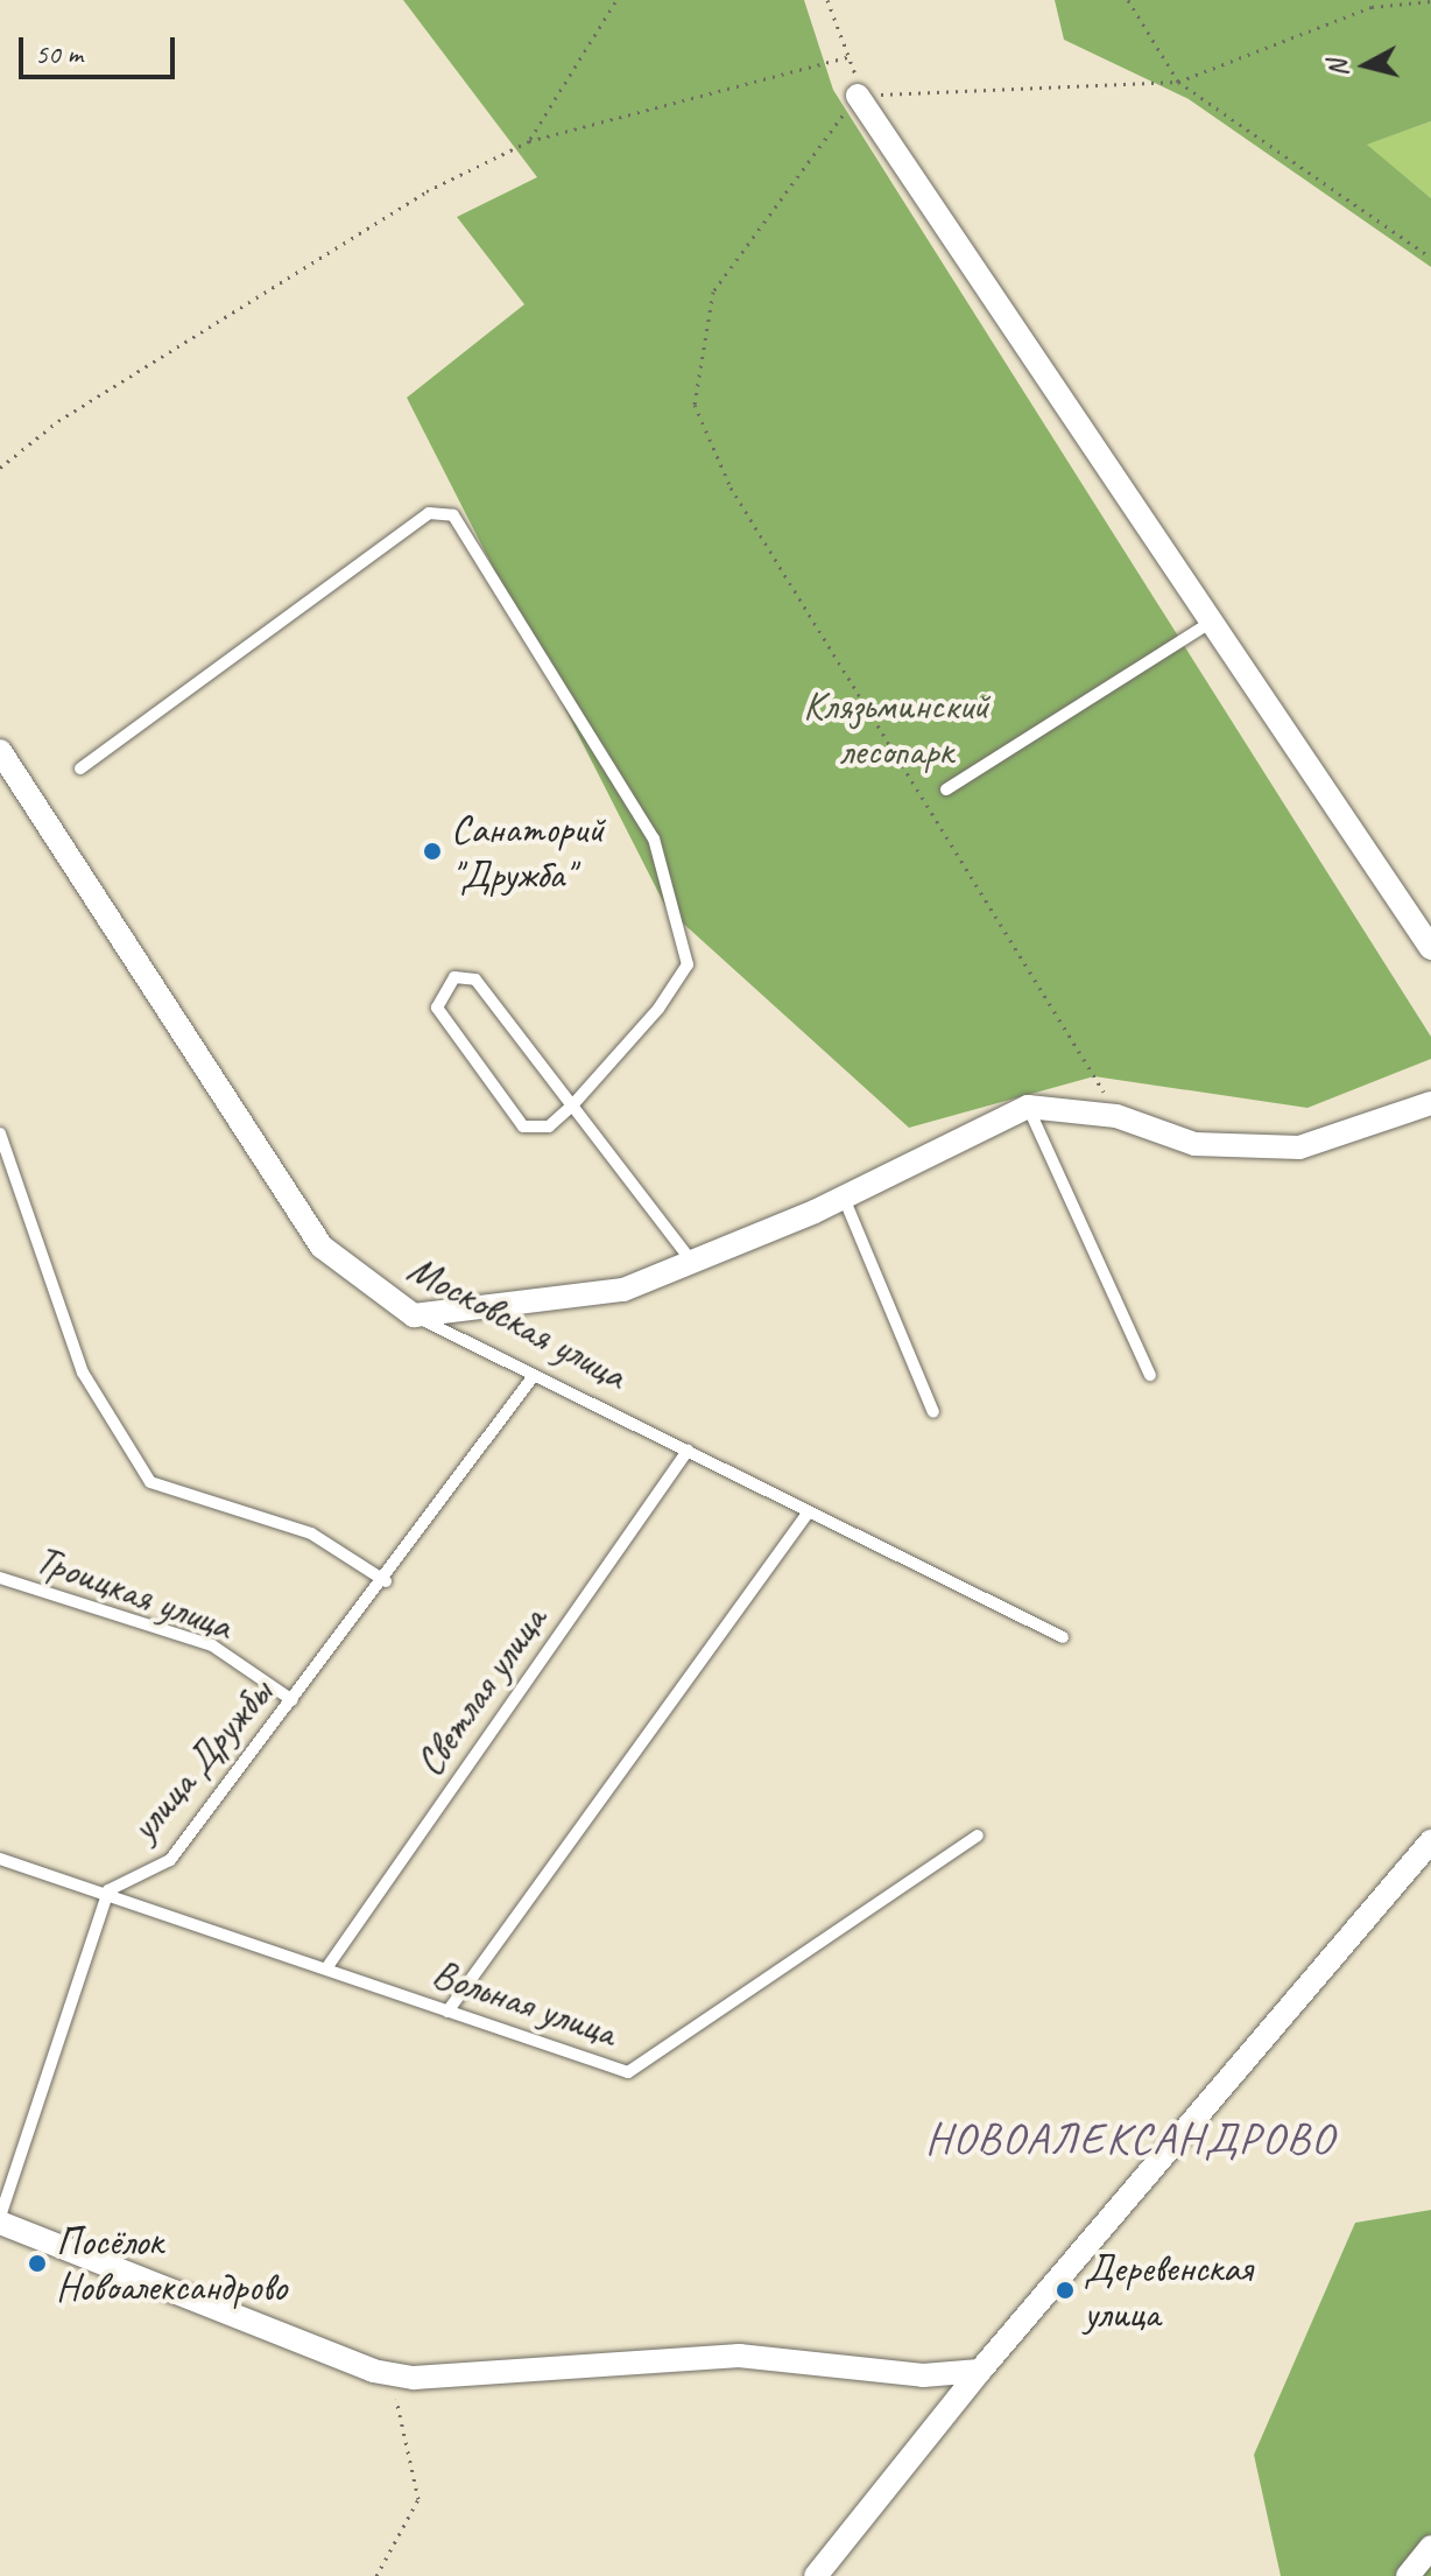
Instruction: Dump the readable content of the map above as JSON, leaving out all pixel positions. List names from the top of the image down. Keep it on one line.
{"streets":{"street":["Московская улица"],"lane":["Троицкая улица","Светлая улица","улица Дружбы","Вольная улица"]},"crossings":[["Московская улица","Светлая улица"],["Московская улица","улица Дружбы"],["Троицкая улица","улица Дружбы"],["Светлая улица","Вольная улица"],["улица Дружбы","Вольная улица"]],"districts":["НОВОАЛЕКСАНДРОВО"],"parks":["Клязьминский лесопарк"],"places":["Санаторий \"Дружба\"","Посёлок Новоалександрово","Деревенская улица"],"scale_bar":"50 m","north":"left"}
